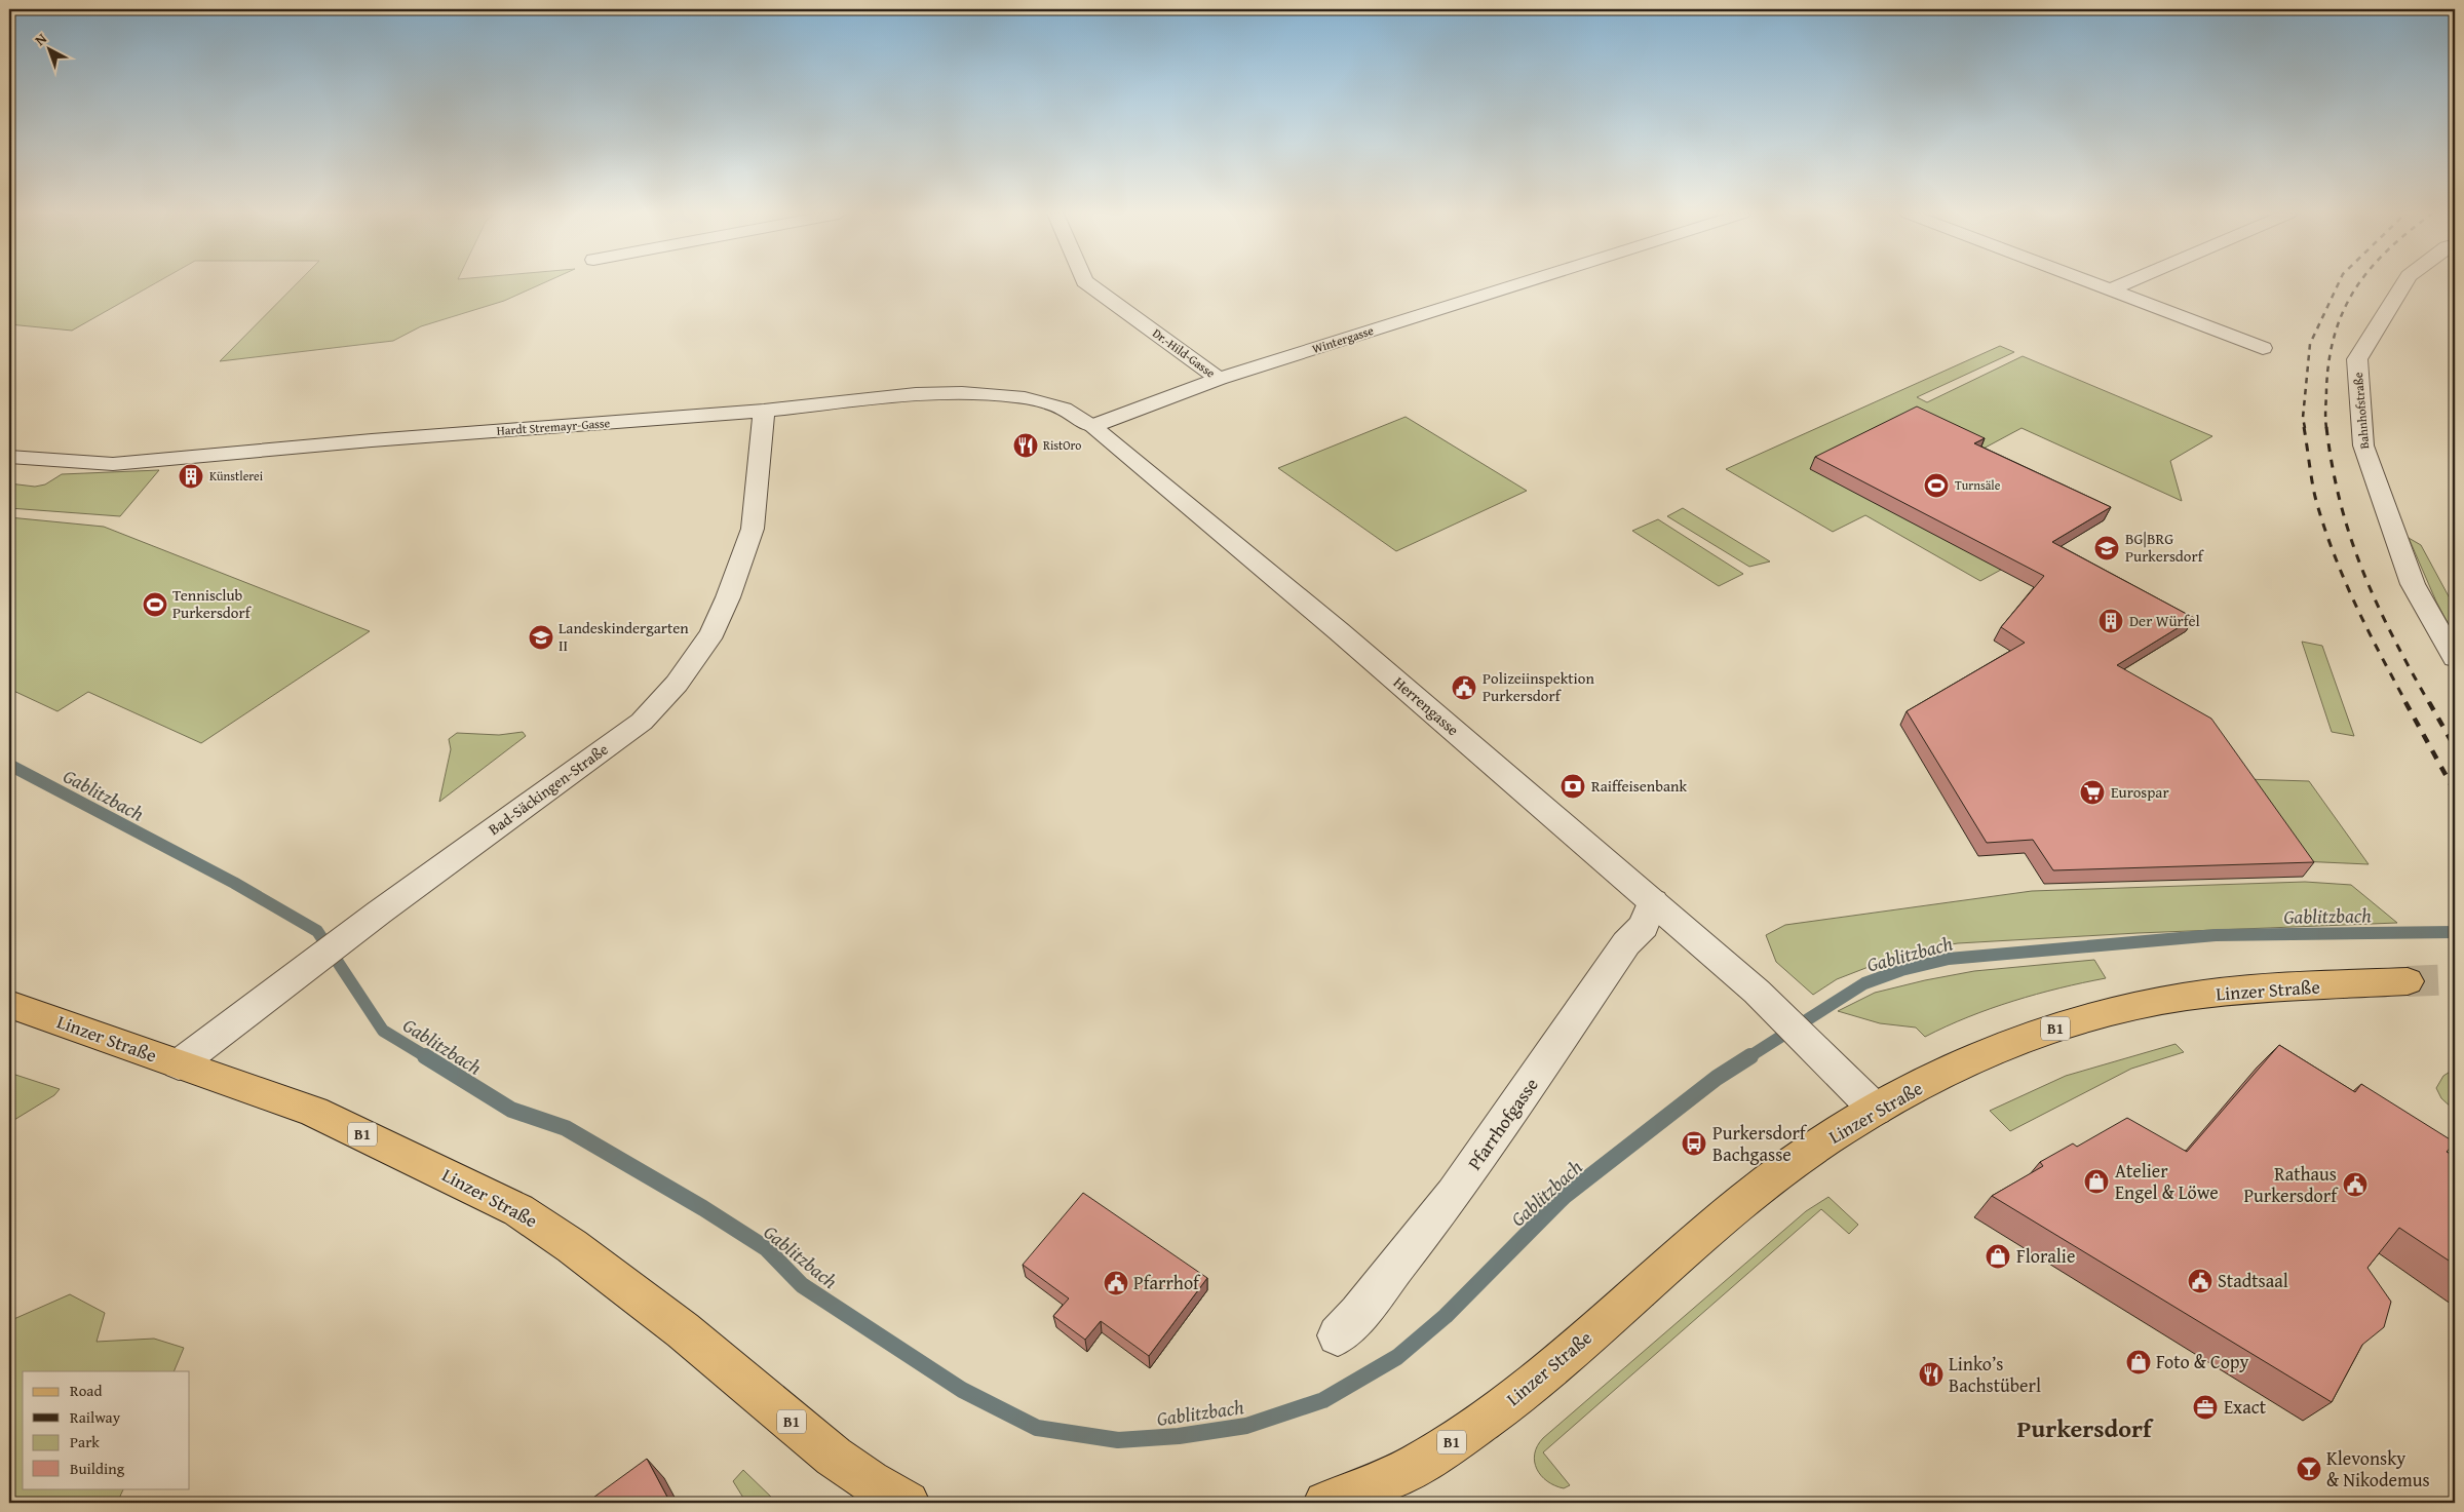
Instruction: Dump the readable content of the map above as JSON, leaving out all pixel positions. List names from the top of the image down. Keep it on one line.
{"streets":{"main road":["Linzer Straße","B1"],"street":["Wintergasse","Dr.-Hild-Gasse","Bahnhofstraße","Hardt Stremayr-Gasse","Herrengasse","Bad-Säckingen-Straße","Pfarrhofgasse"]},"crossings":[["Wintergasse","Dr.-Hild-Gasse"],["Wintergasse","Hardt Stremayr-Gasse"],["Wintergasse","Herrengasse"],["Hardt Stremayr-Gasse","Herrengasse"],["Hardt Stremayr-Gasse","Bad-Säckingen-Straße"],["Herrengasse","Linzer Straße"],["Herrengasse","Pfarrhofgasse"],["Bad-Säckingen-Straße","Linzer Straße"]],"districts":["Purkersdorf"],"water":["Gablitzbach"],"places":{"restaurant":["RistOro","Linko’s Bachstüberl"],"building":["Künstlerei","Der Würfel"],"sports":["Turnsäle","Tennisclub Purkersdorf"],"school or university":["BG|BRG Purkersdorf","Landeskindergarten II"],"public building":["Polizeiinspektion Purkersdorf","Rathaus Purkersdorf","Stadtsaal","Pfarrhof"],"bank":["Raiffeisenbank"],"supermarket":["Eurospar"],"bus stop":["Purkersdorf Bachgasse"],"shop":["Atelier Engel & Löwe","Floralie","Foto & Copy"],"office":["Exact"],"bar":["Klevonsky & Nikodemus"]},"legend":["Road","Railway","Park","Building"],"north":"top left"}
